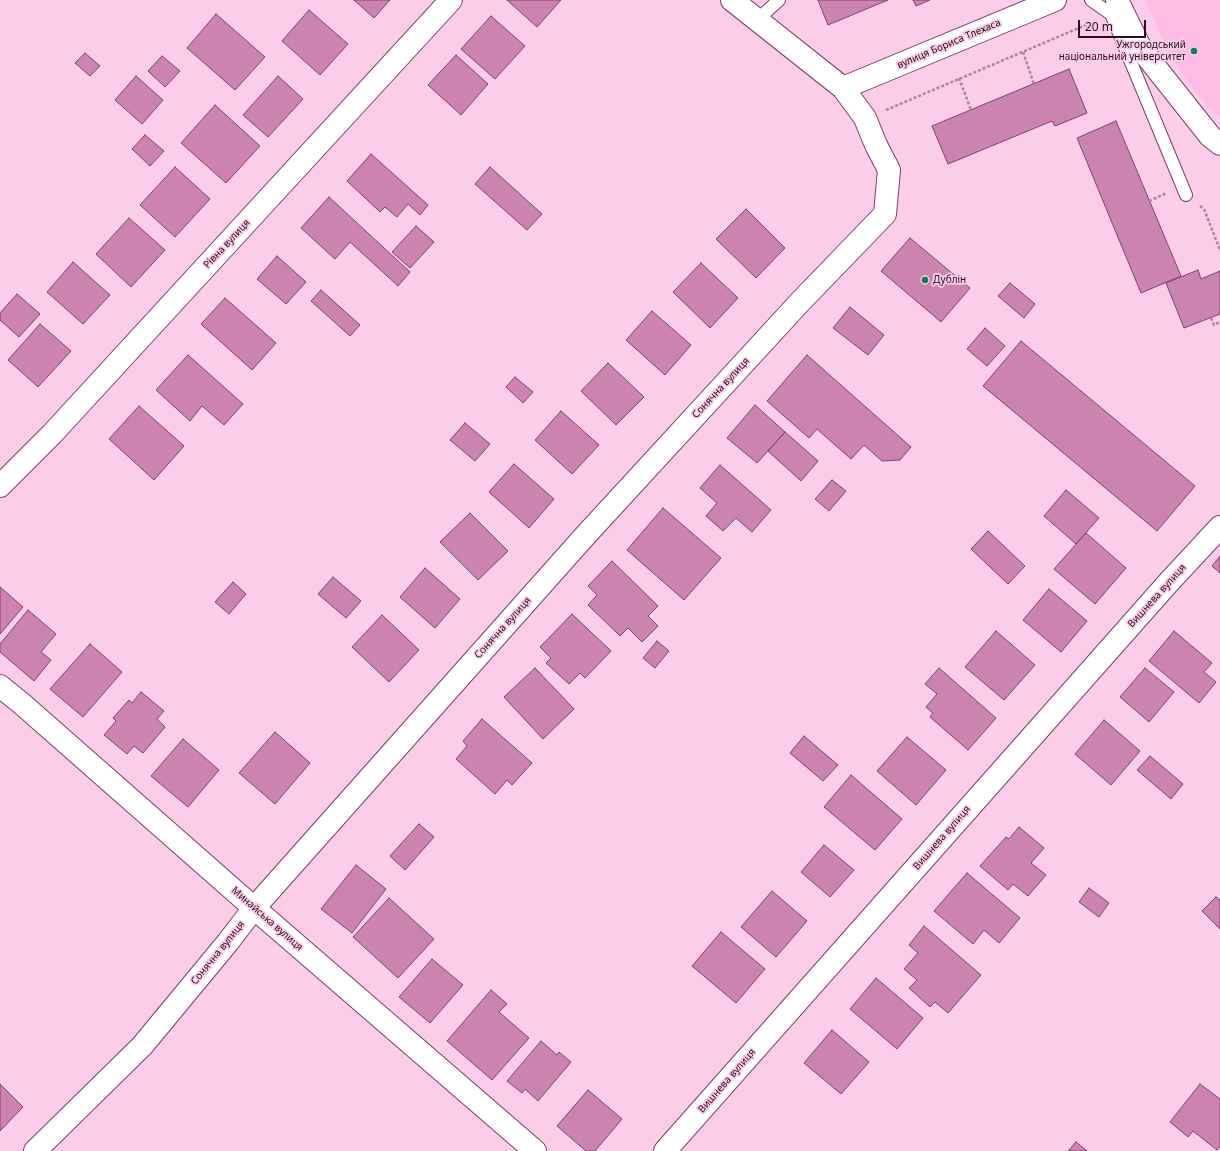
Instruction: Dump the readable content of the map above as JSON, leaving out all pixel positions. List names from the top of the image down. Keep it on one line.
{"streets":{"street":["вулиця Бориса Тлехаса","Рівна вулиця","Сонячна вулиця","Вишнева вулиця","Минайська вулиця"]},"crossings":[["вулиця Бориса Тлехаса","Сонячна вулиця"],["Сонячна вулиця","Минайська вулиця"]],"places":["Ужгородський національний університет","Дублін"],"scale_bar":"20 m"}
